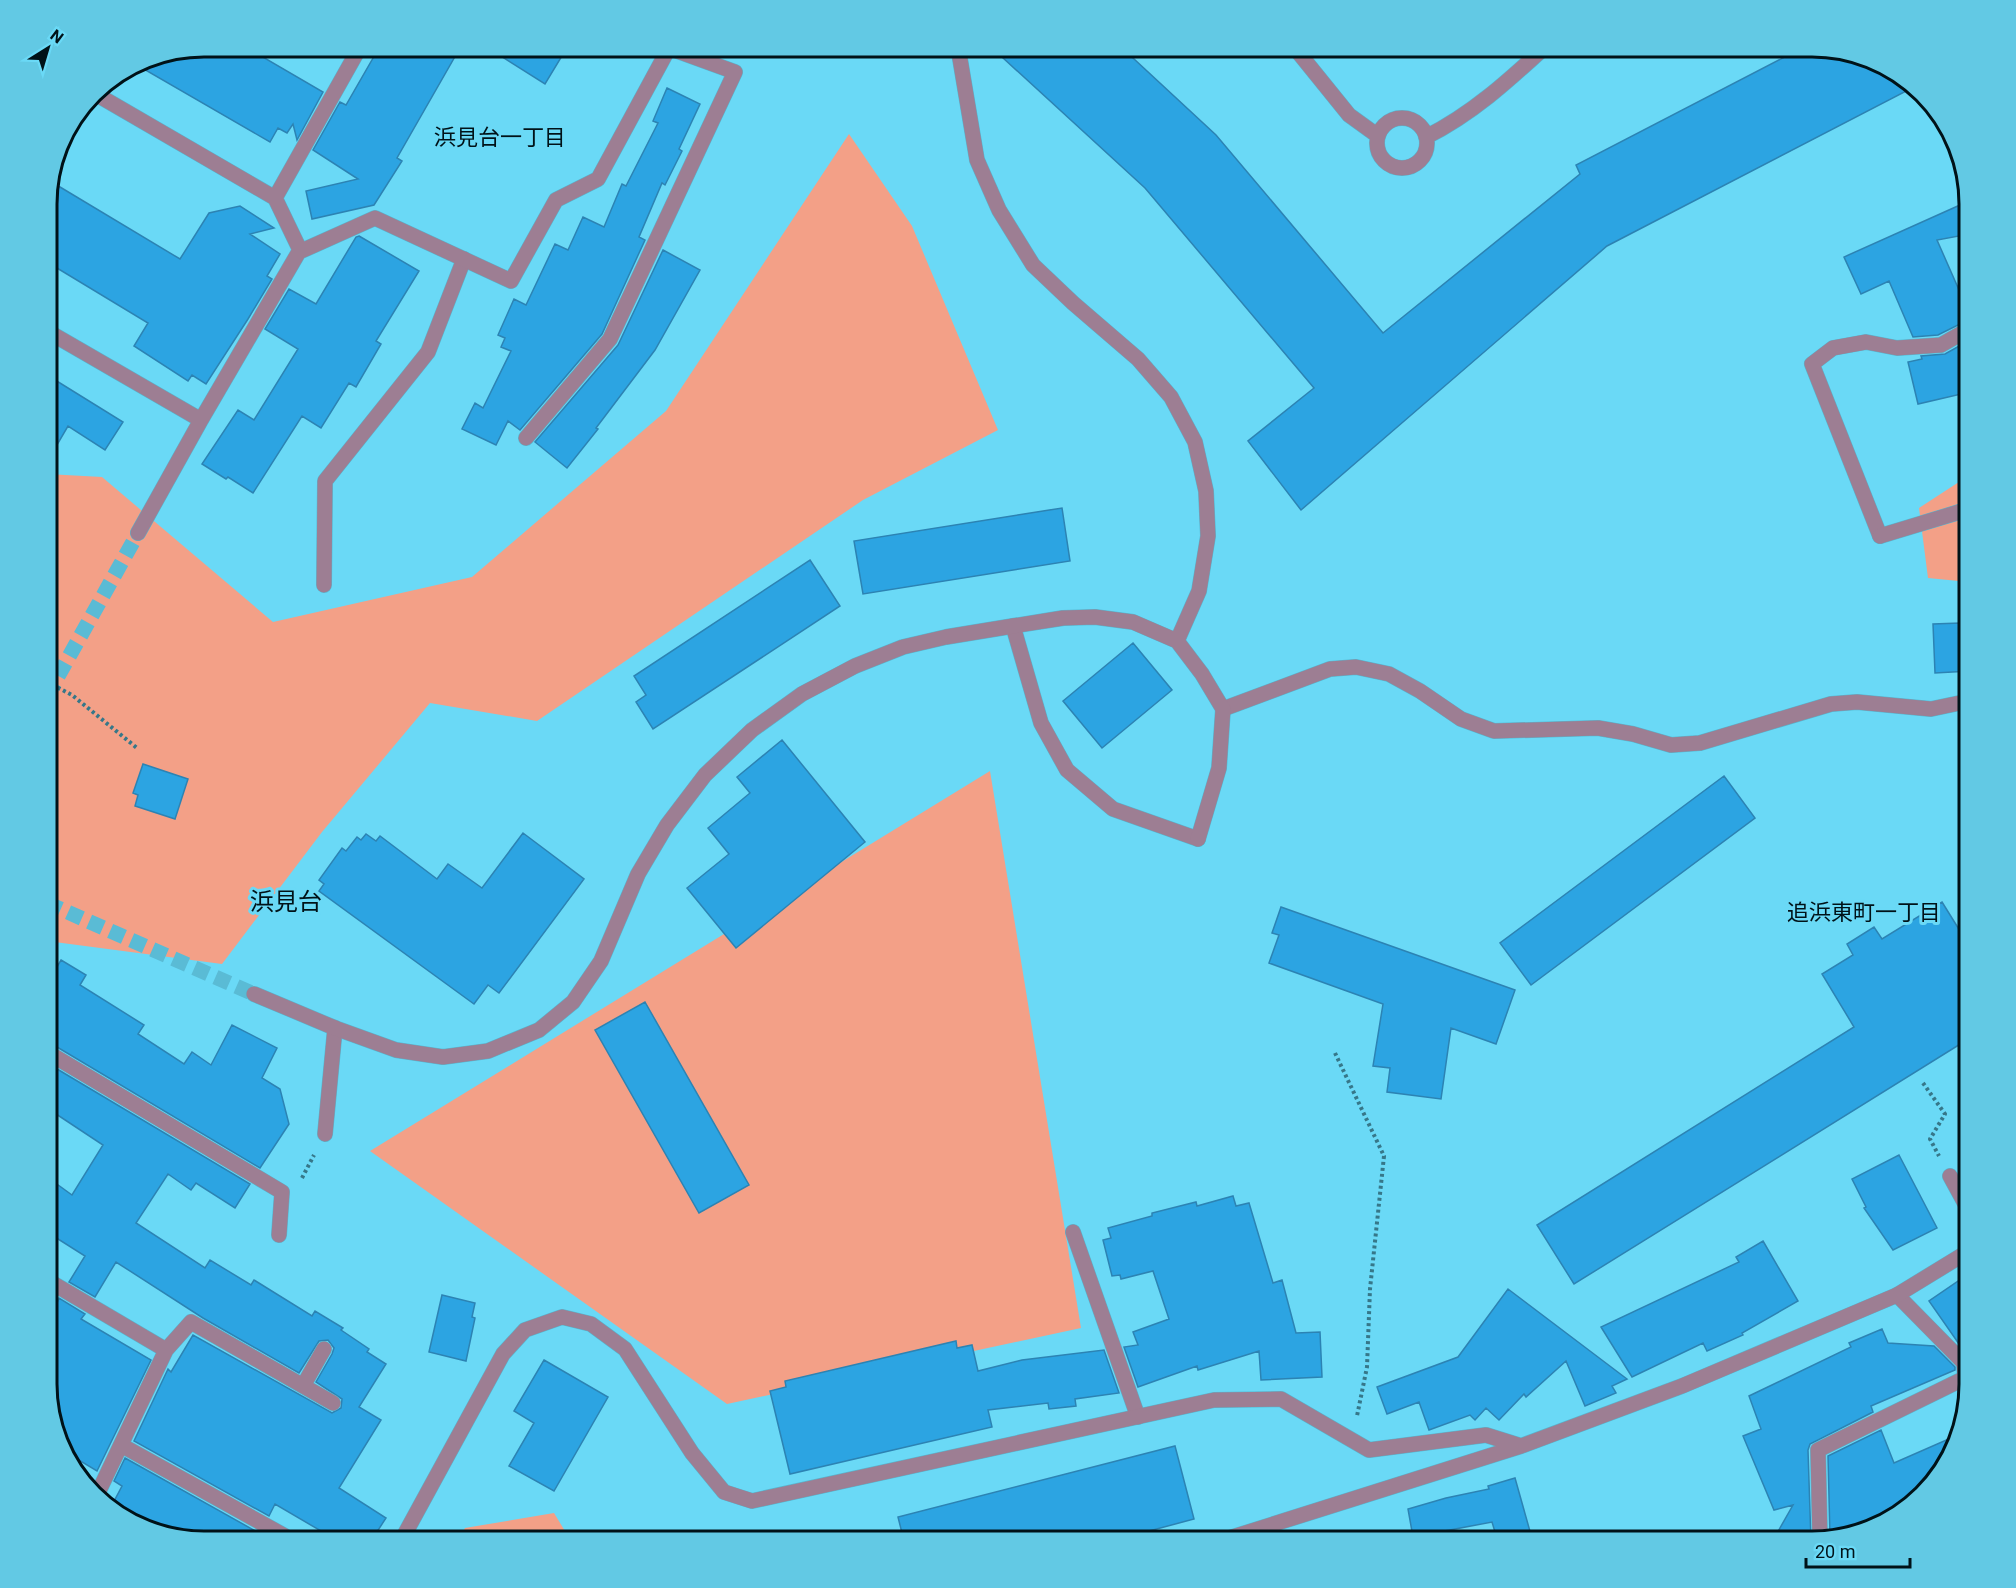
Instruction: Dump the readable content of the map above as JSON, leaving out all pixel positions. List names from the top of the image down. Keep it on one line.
{"districts":["浜見台一丁目","浜見台","追浜東町一丁目"],"scale_bar":"20 m","north":"top right"}
